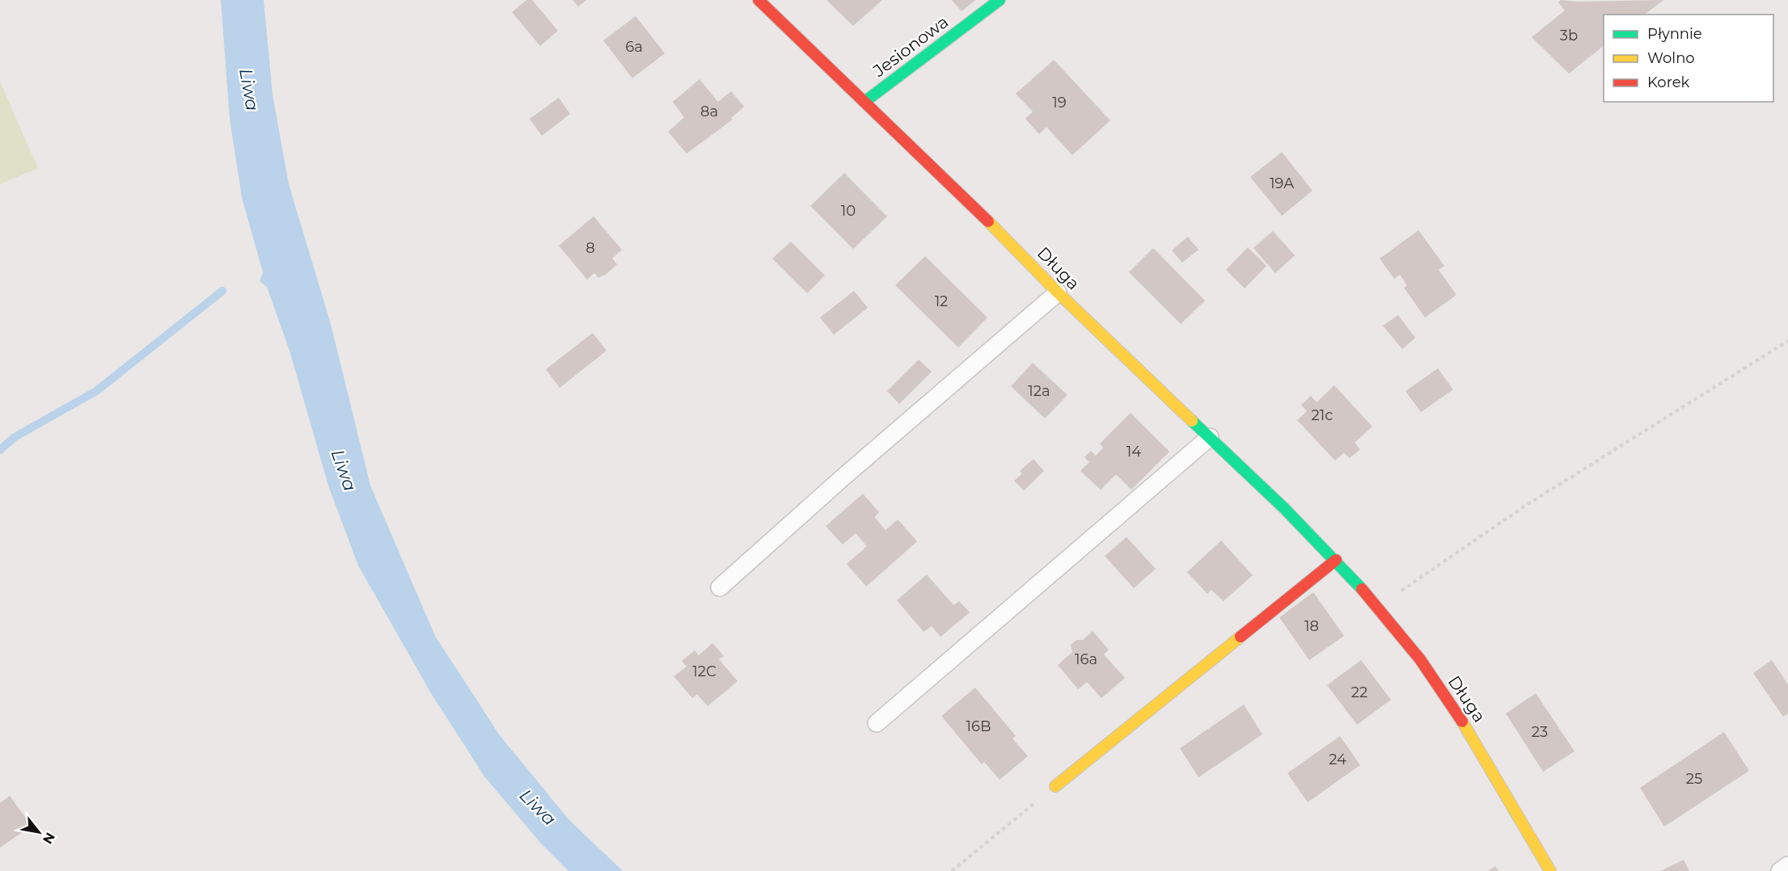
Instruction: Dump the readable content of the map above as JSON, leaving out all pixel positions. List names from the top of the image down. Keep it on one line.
{"streets":{"street":["Jesionowa","Długa"]},"crossings":[["Jesionowa","Długa"]],"water":["Liwa"],"house_numbers":["3b","6a","19","8a","19A","10","8","12","12a","21c","14","18","16a","12C","22","16B","23","24","25"],"legend":["Płynnie","Wolno","Korek"],"north":"bottom right"}
